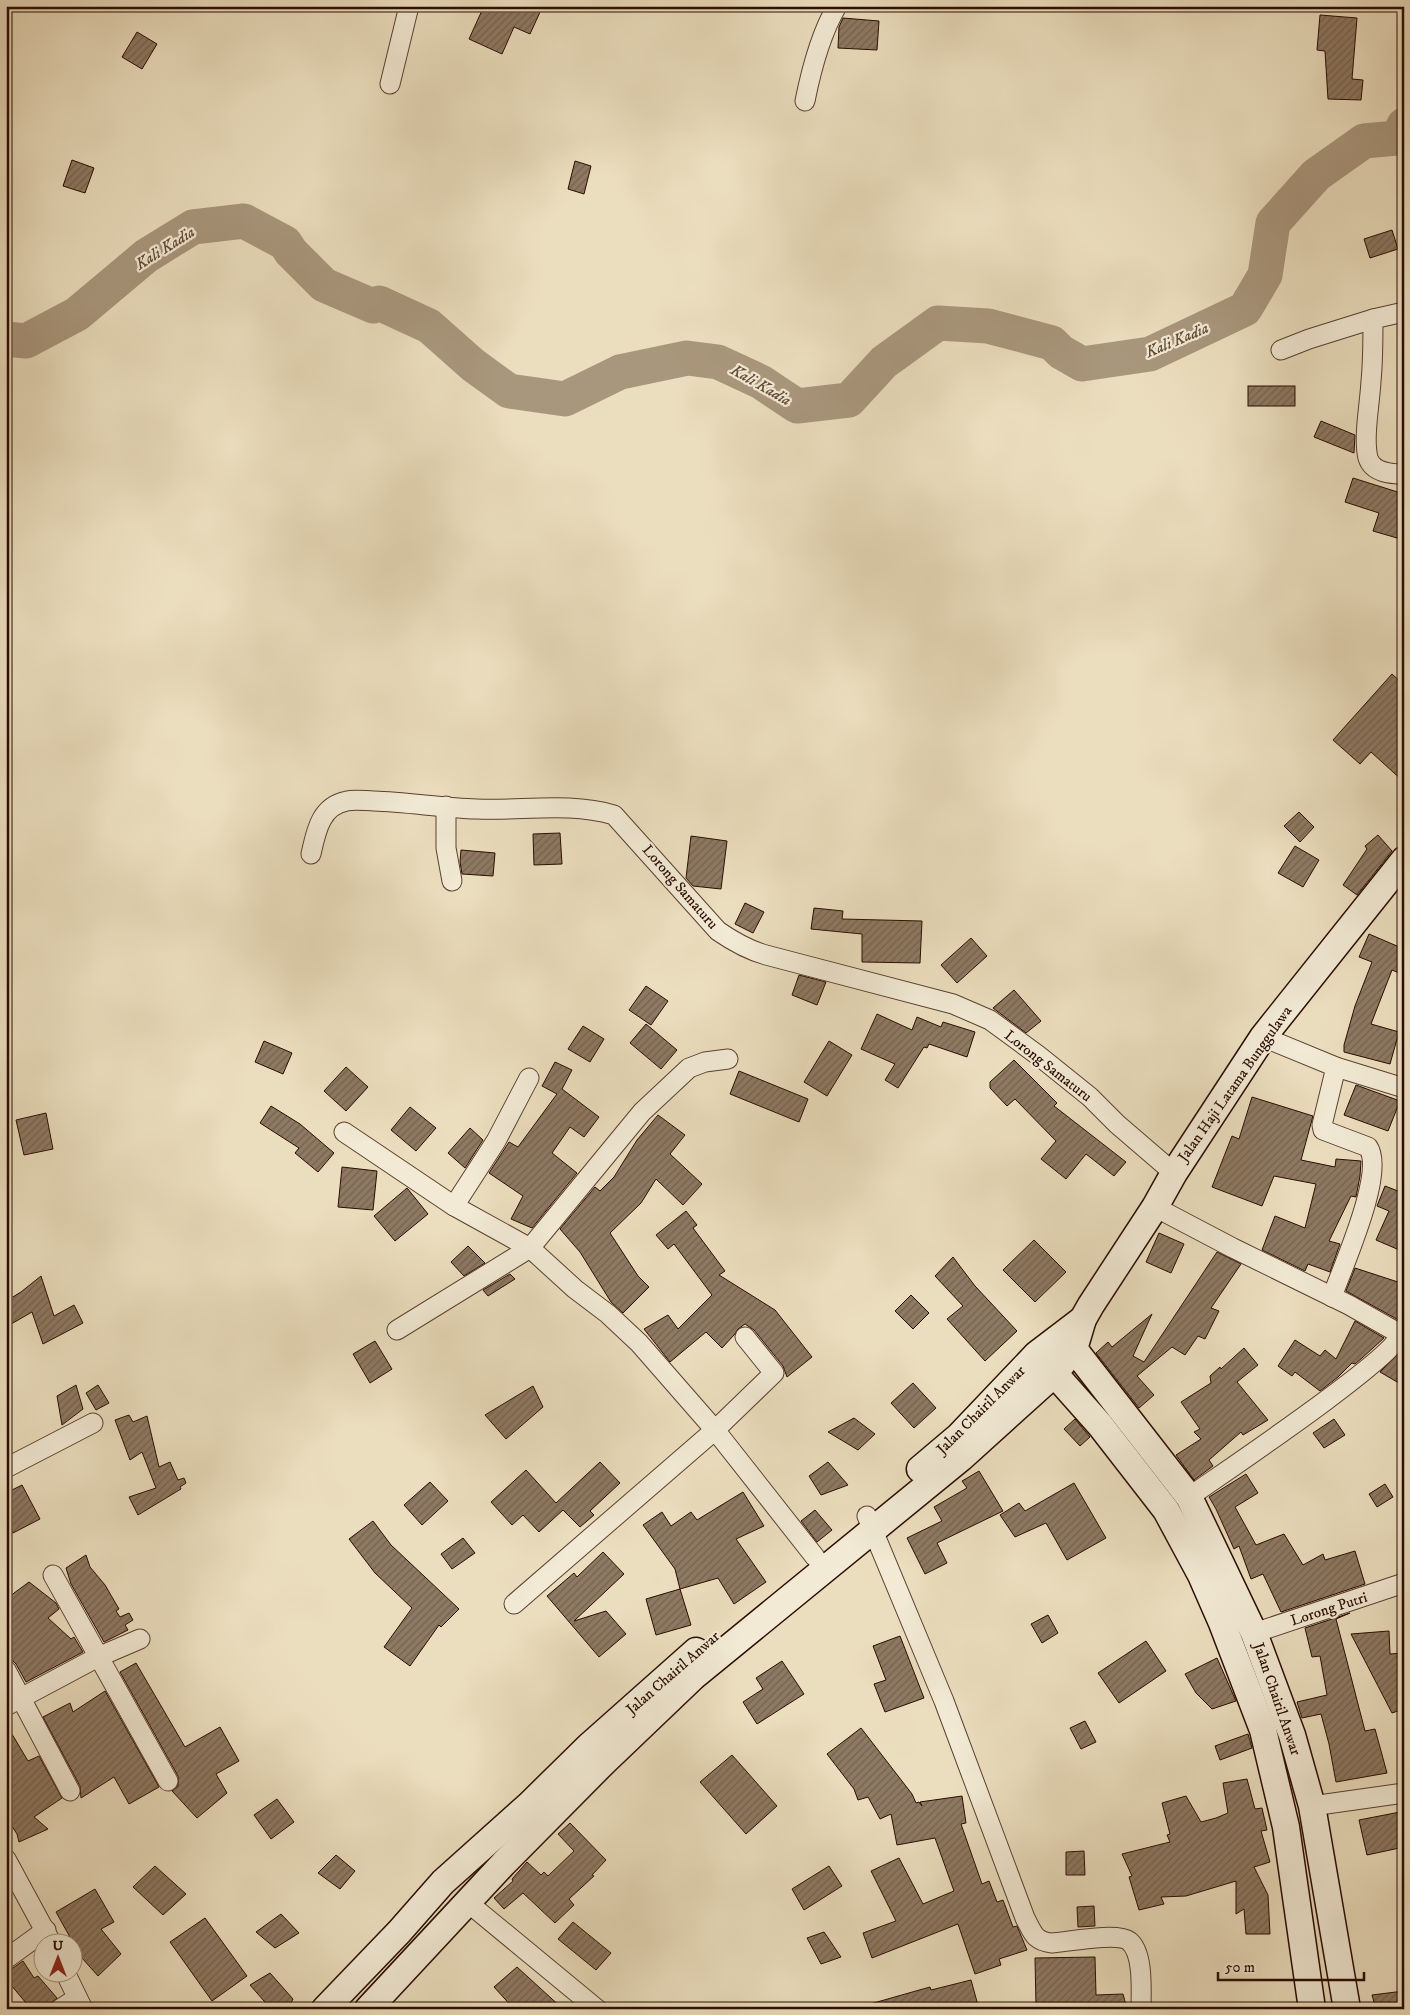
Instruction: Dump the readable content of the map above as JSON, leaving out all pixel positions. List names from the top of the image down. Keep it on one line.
{"streets":{"main road":["Jalan Haji Latama Bunggulawa","Jalan Chairil Anwar"],"street":["Lorong Samaturu","Lorong Putri"]},"crossings":[["Lorong Samaturu","Jalan Haji Latama Bunggulawa"],["Jalan Haji Latama Bunggulawa","Jalan Chairil Anwar"],["Jalan Chairil Anwar","Lorong Putri"]],"water":["Kali Kadia"],"scale_bar":"50 m","north":"top"}
